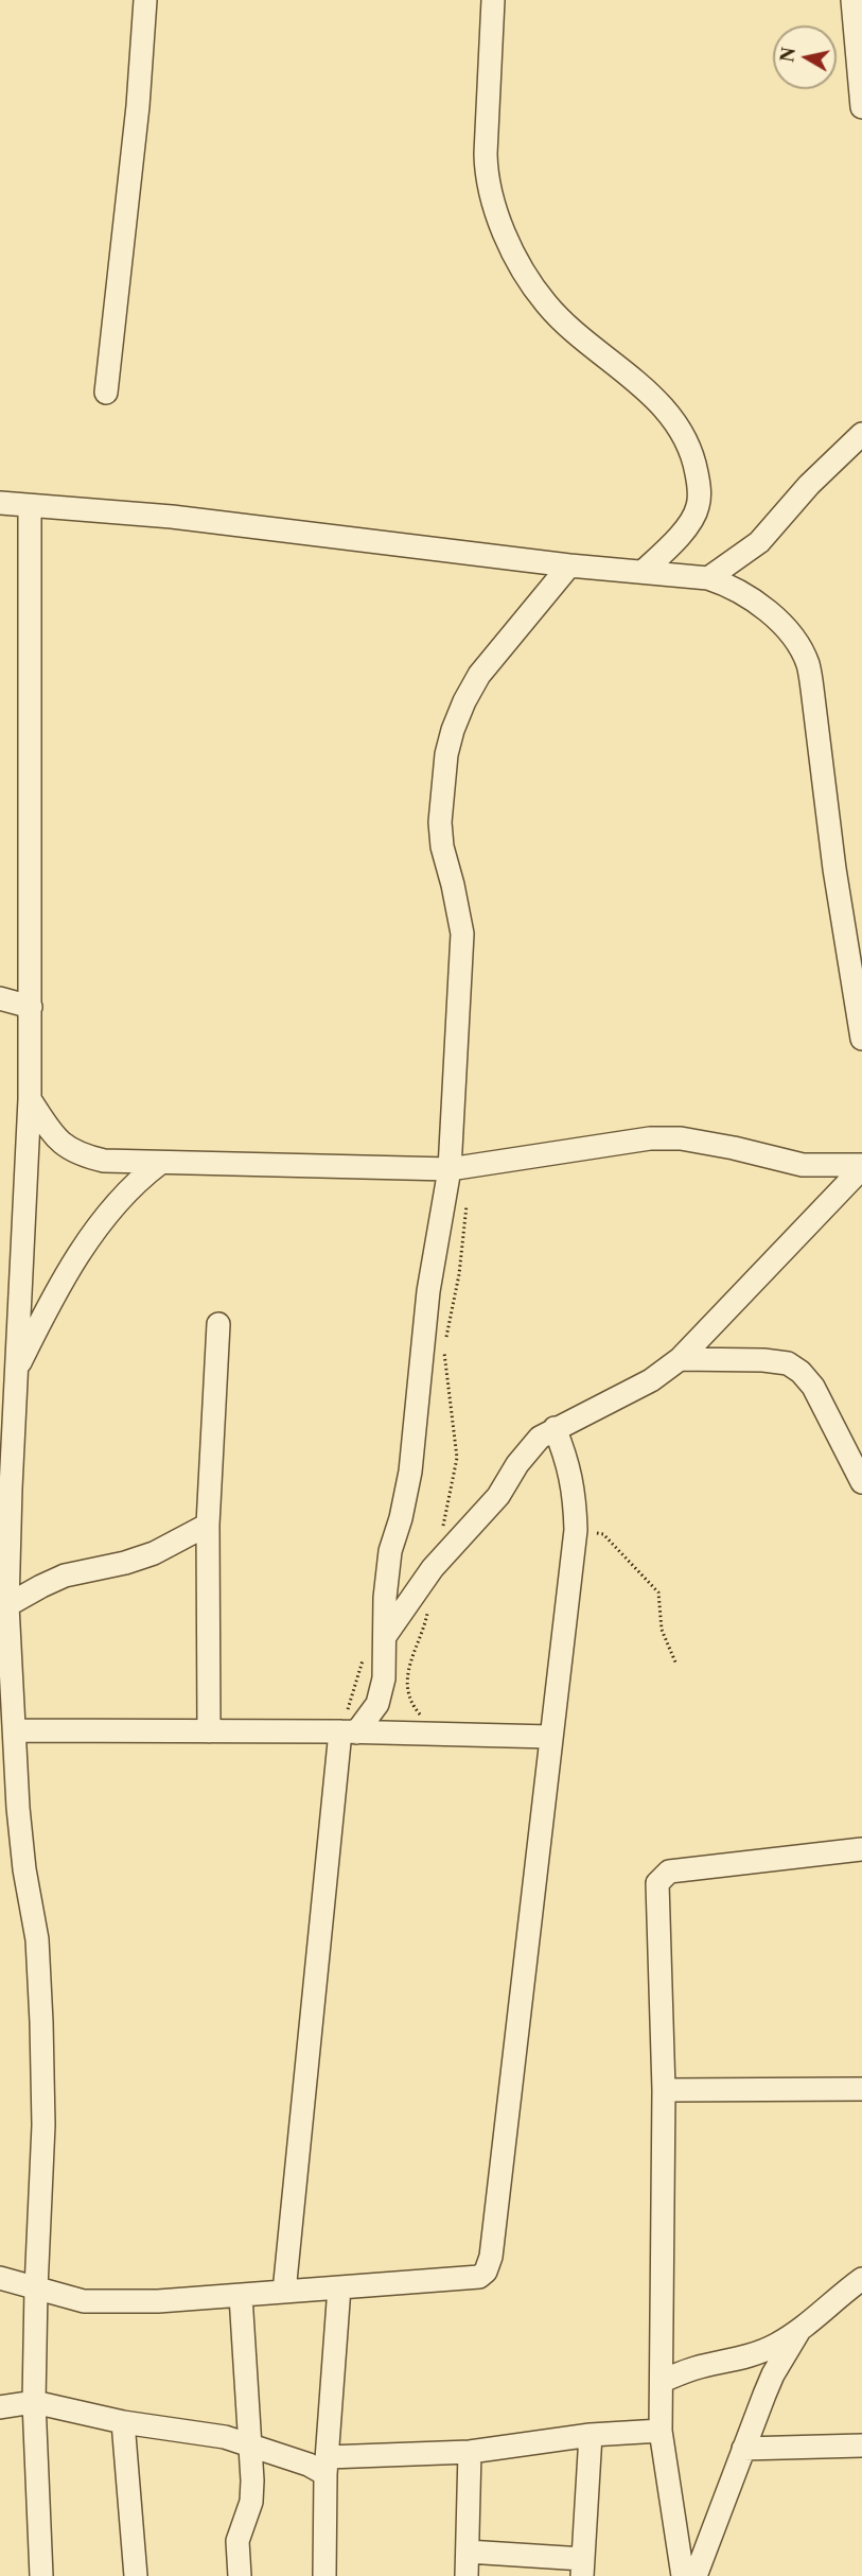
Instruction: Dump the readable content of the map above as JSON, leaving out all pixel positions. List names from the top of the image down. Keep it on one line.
{"north":"left"}
